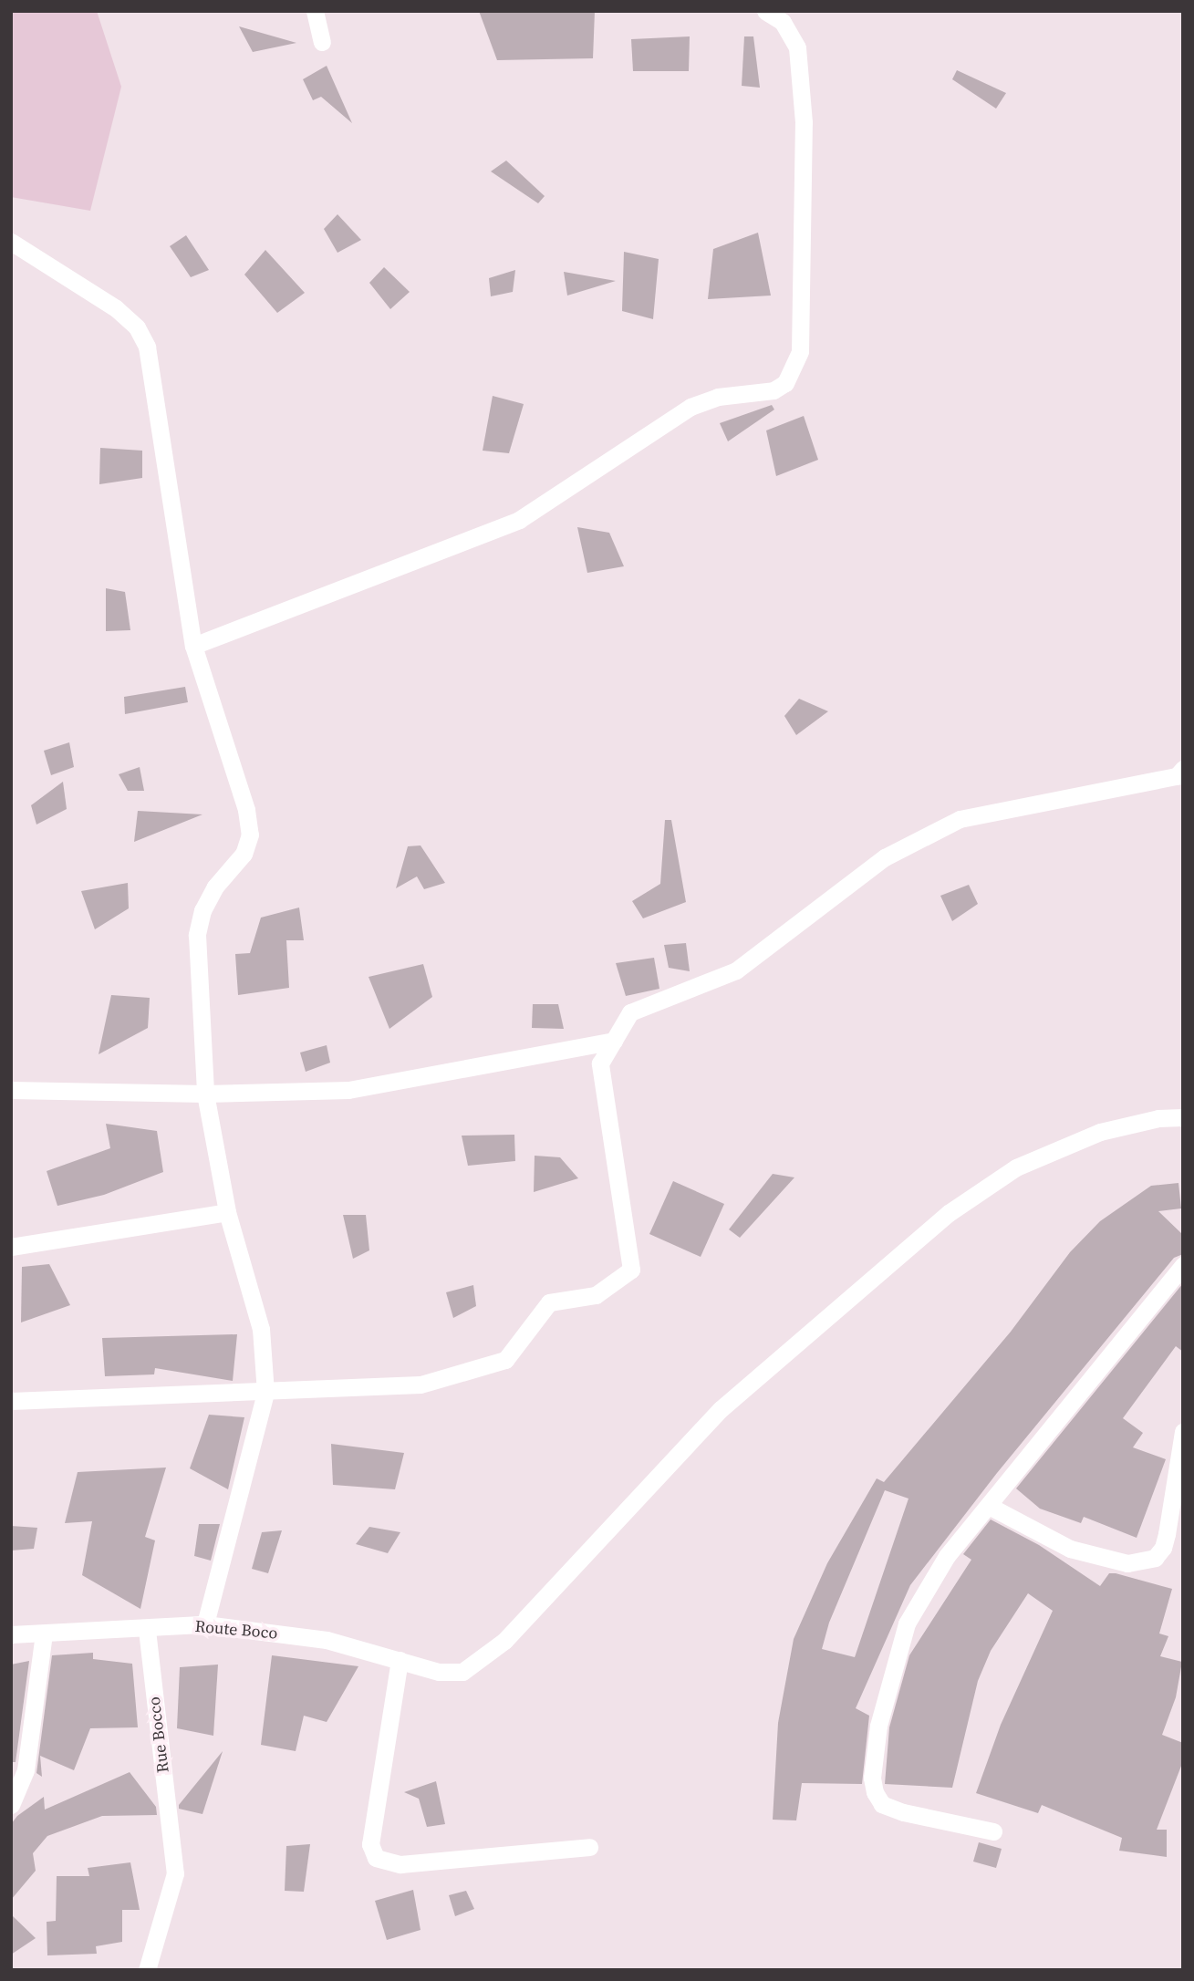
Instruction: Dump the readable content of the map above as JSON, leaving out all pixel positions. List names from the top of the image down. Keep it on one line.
{"streets":{"street":["Route Boco","Rue Bocco"]},"crossings":[["Route Boco","Rue Bocco"]]}
